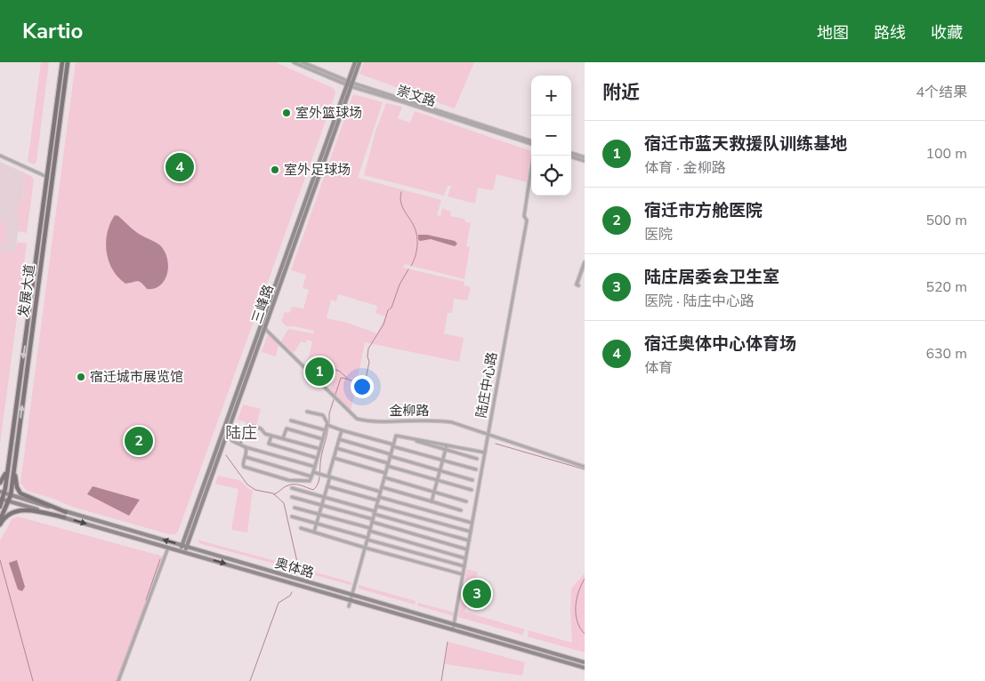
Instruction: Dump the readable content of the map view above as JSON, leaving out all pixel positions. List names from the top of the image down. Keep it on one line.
{"streets":{"main road":["发展大道","三峰路","奥体路"],"street":["崇文路","陆庄中心路","金柳路"]},"crossings":[["崇文路","三峰路"],["发展大道","奥体路"],["三峰路","金柳路"],["三峰路","奥体路"],["陆庄中心路","金柳路"],["陆庄中心路","奥体路"]],"districts":["陆庄"],"places":["室外篮球场","室外足球场","宿迁城市展览馆"],"page":{"header":"Kartio","nav":["地图","路线","收藏"],"heading":["附近","4个结果"],"map_buttons":["+","−"],"list":[{"mark":"1","name":"宿迁市蓝天救援队训练基地","note":"体育 · 金柳路","value":"100 m"},{"mark":"2","name":"宿迁市方舱医院","note":"医院","value":"500 m"},{"mark":"3","name":"陆庄居委会卫生室","note":"医院 · 陆庄中心路","value":"520 m"},{"mark":"4","name":"宿迁奥体中心体育场","note":"体育","value":"630 m"}],"pins":["4","1","2","3"]}}
